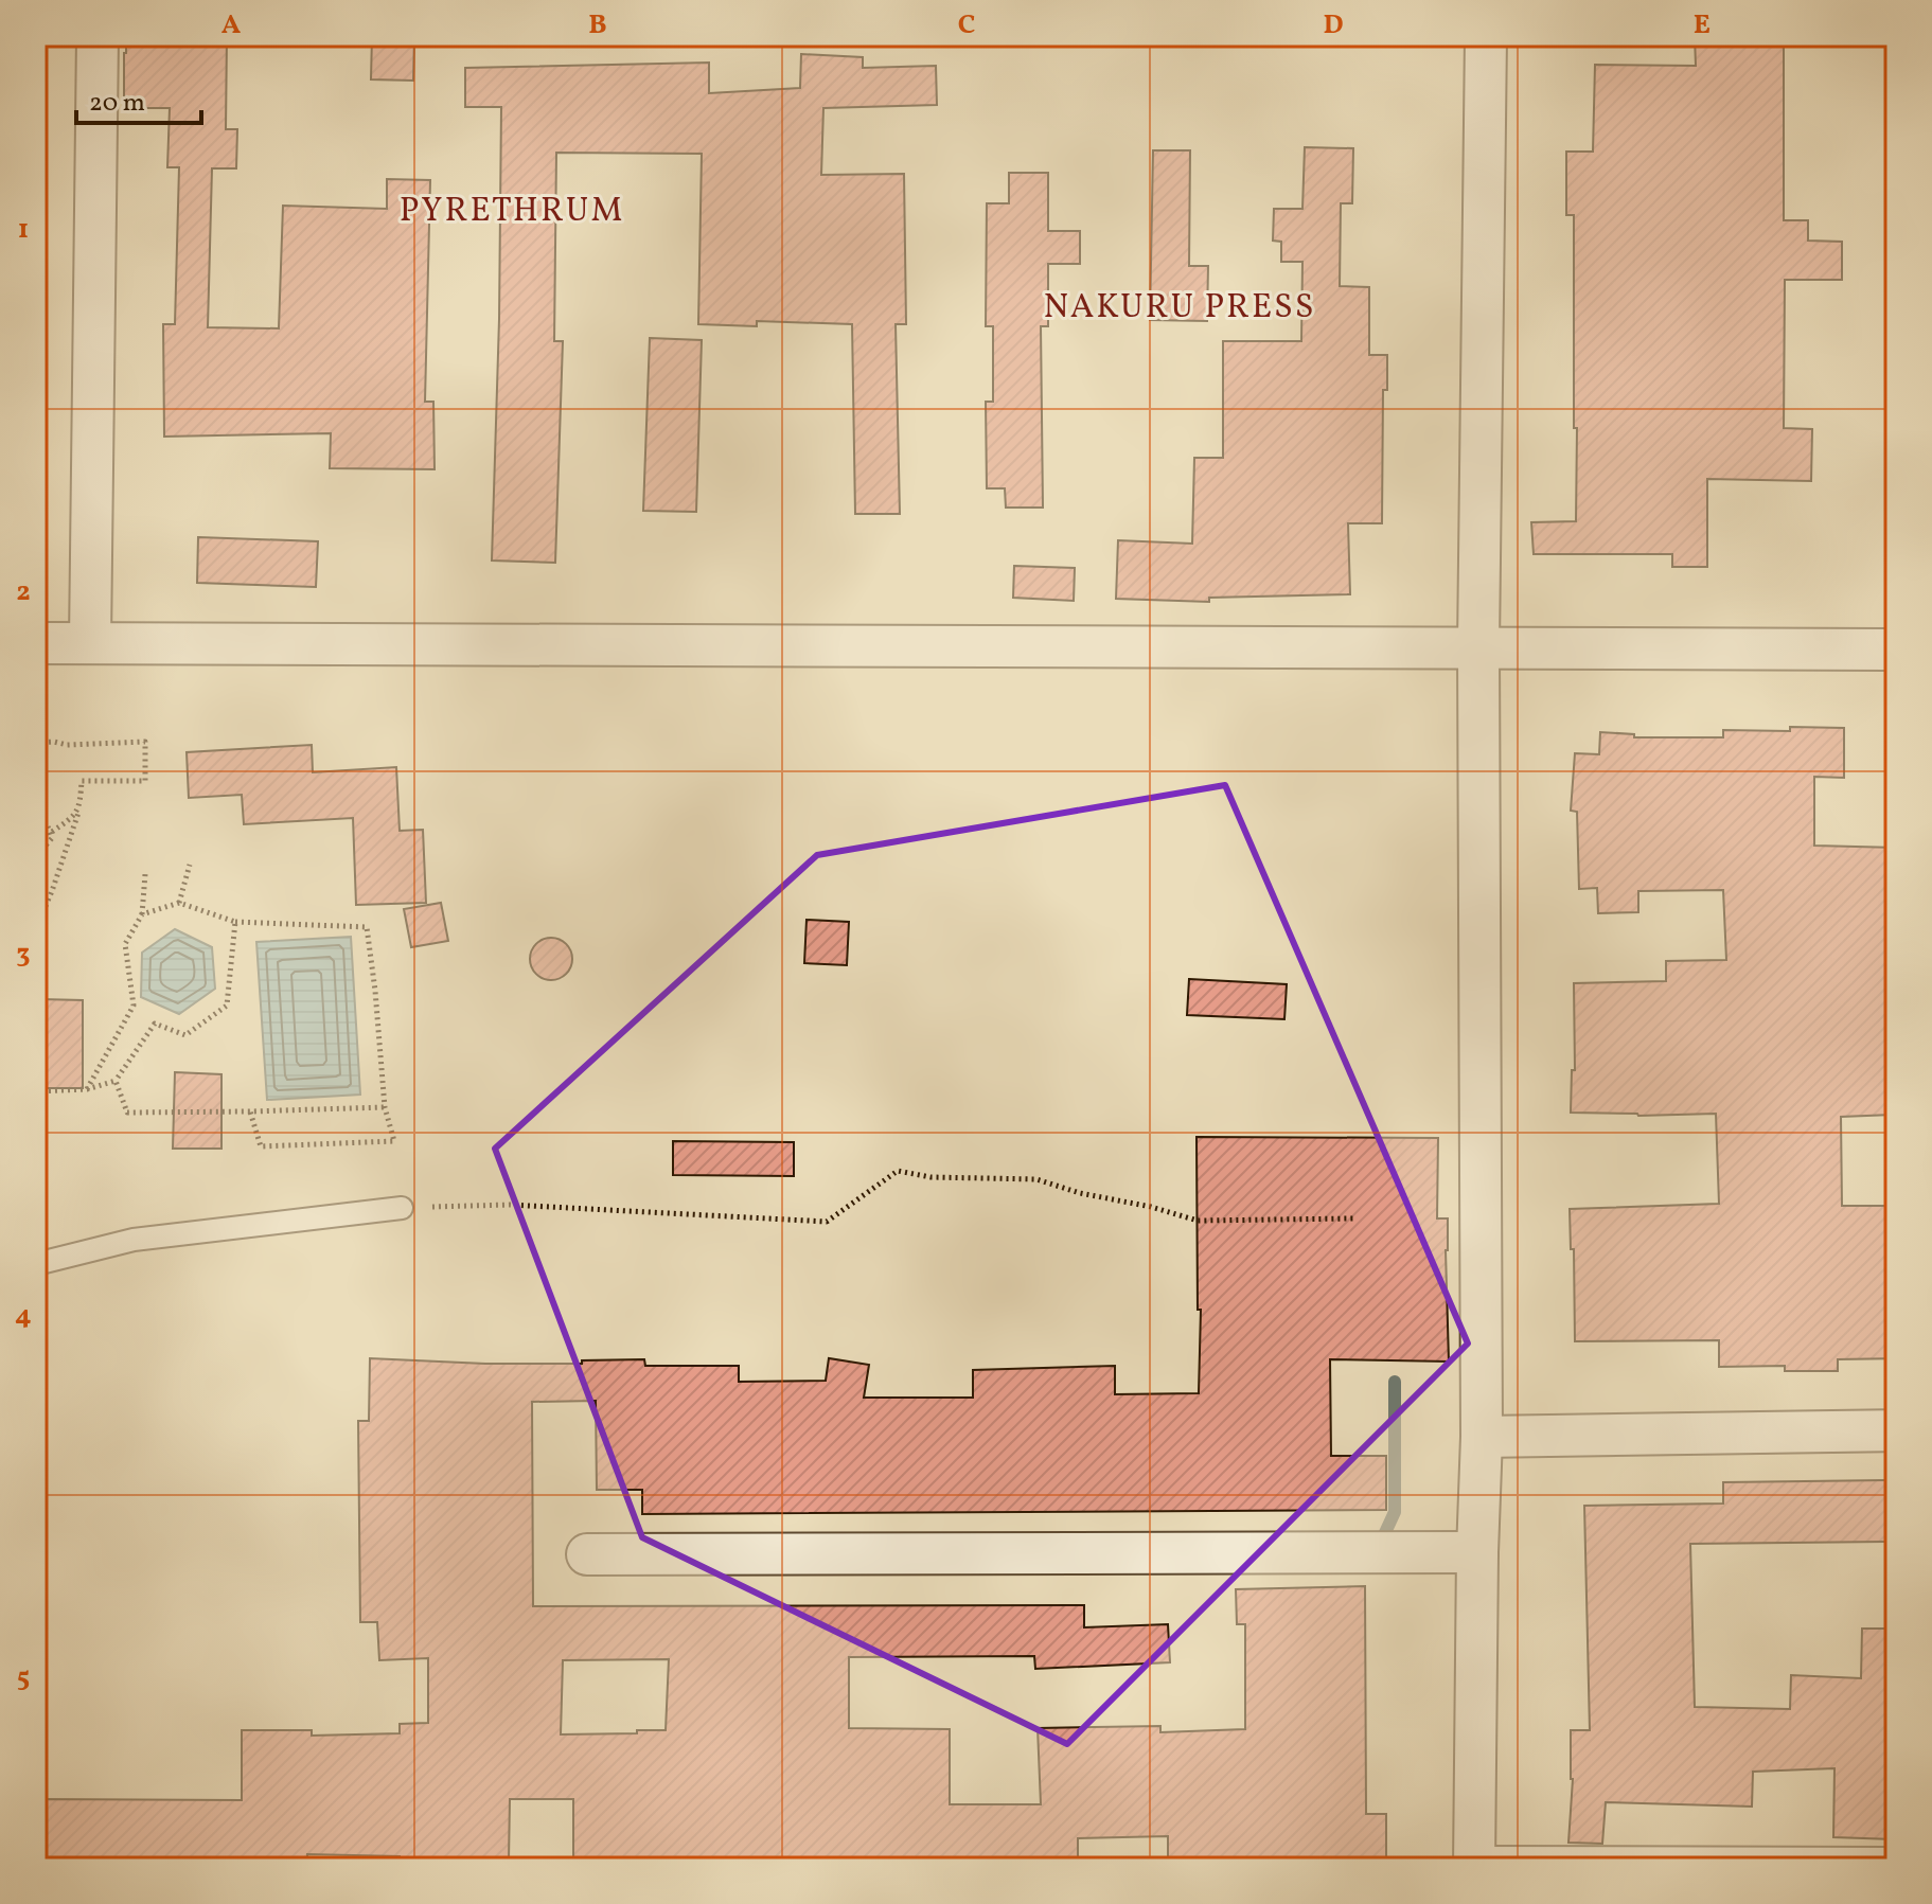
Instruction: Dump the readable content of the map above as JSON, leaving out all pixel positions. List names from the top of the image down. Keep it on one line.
{"districts":["PYRETHRUM","NAKURU PRESS"],"scale_bar":"20 m","grid":{"columns":["A","B","C","D","E"],"rows":["1","2","3","4","5"]}}
